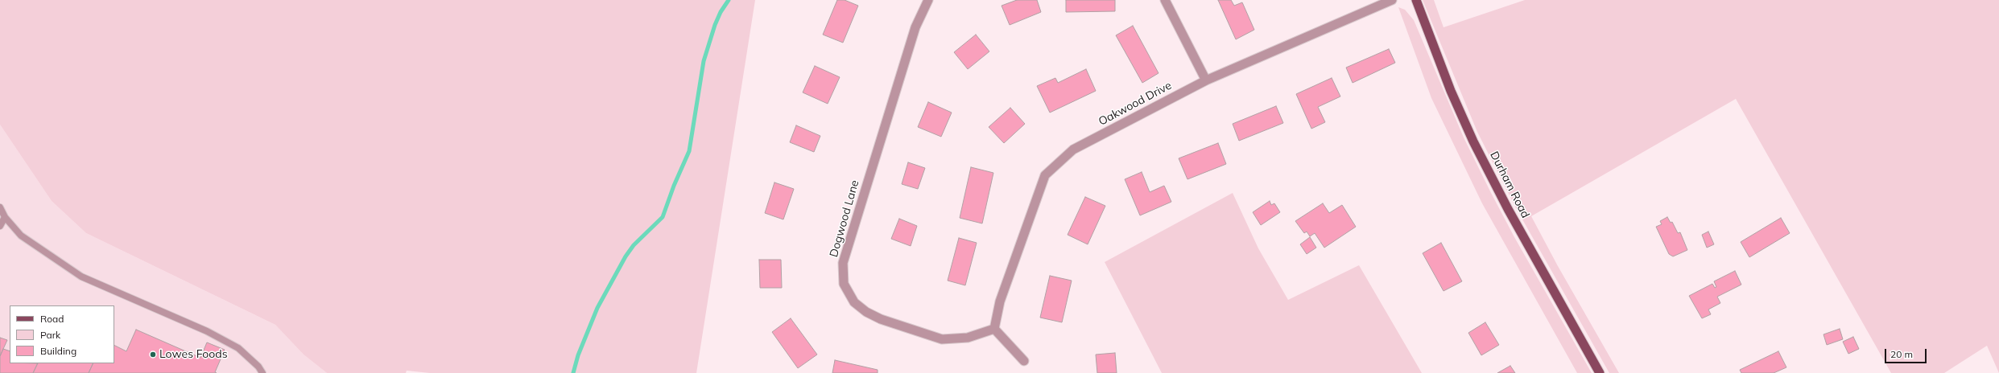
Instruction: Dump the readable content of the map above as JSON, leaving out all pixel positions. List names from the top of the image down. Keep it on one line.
{"streets":{"main road":["Durham Road"],"street":["Oakwood Drive","Dogwood Lane"]},"crossings":[["Oakwood Drive","Dogwood Lane"]],"places":["Lowes Foods"],"legend":["Road","Park","Building"],"scale_bar":"20 m"}
